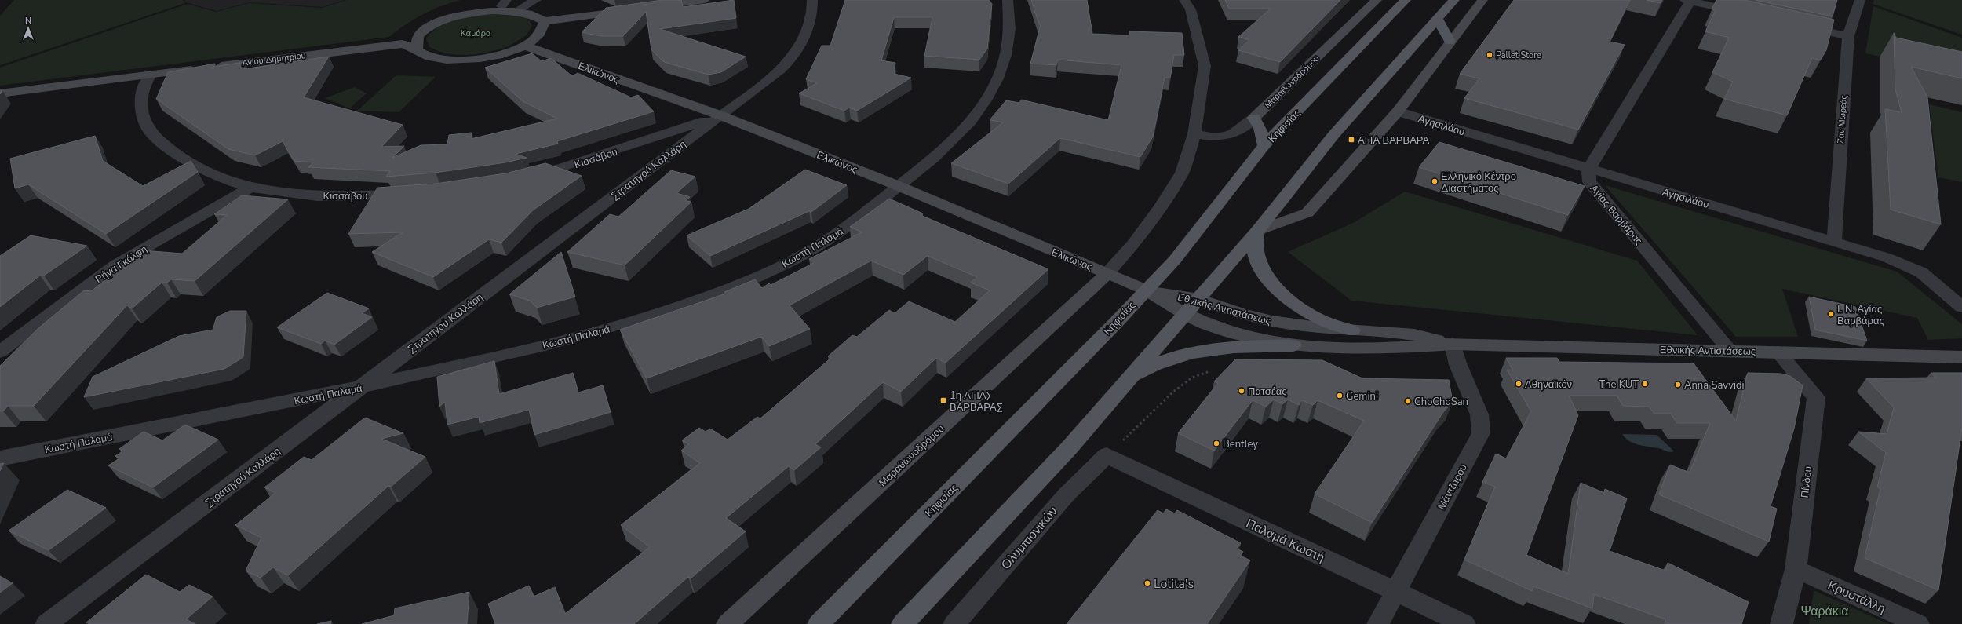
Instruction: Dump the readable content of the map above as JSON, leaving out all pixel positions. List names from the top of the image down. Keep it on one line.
{"streets":{"main road":["Κηφισίας"],"street":["Αγίου Δημητρίου","Ελικώνος","Μαραθωνοδρόμου","Ζαν Μωρεάς","Αγησιλάου","Κισσάβου","Στρατηγού Καλλάρη","Αγίας Βαρβάρας","Κωστή Παλαμά","Ρήγα Γκόλφη","Εθνικής Αντιστάσεως","Πίνδου","Μάντζαρου","Ολυμπιονικών","Παλαμά Κωστή","Κρυστάλλη"]},"crossings":[["Αγίου Δημητρίου","Κισσάβου"],["Ελικώνος","Μαραθωνοδρόμου"],["Ελικώνος","Κηφισίας"],["Ελικώνος","Κισσάβου"],["Ελικώνος","Στρατηγού Καλλάρη"],["Ελικώνος","Κωστή Παλαμά"],["Ελικώνος","Εθνικής Αντιστάσεως"],["Ζαν Μωρεάς","Αγησιλάου"],["Αγησιλάου","Αγίας Βαρβάρας"],["Κηφισίας","Εθνικής Αντιστάσεως"],["Κισσάβου","Στρατηγού Καλλάρη"],["Κισσάβου","Ρήγα Γκόλφη"],["Στρατηγού Καλλάρη","Κωστή Παλαμά"],["Αγίας Βαρβάρας","Εθνικής Αντιστάσεως"],["Εθνικής Αντιστάσεως","Πίνδου"],["Εθνικής Αντιστάσεως","Μάντζαρου"],["Πίνδου","Κρυστάλλη"],["Μάντζαρου","Παλαμά Κωστή"],["Ολυμπιονικών","Παλαμά Κωστή"]],"parks":["Καμάρα","Ψαράκια"],"places":{"other":["Pallet Store","Ελληνικό Κέντρο Διαστήματος","Ι. Ν. Αγίας Βαρβάρας","Αθηναϊκόν","The KUT","Anna Savvidi","Πατσέας","Gemini","ChoChoSan","Bentley","Lolita's"],"transit":["ΑΓΙΑ ΒΑΡΒΑΡΑ","1η ΑΓΙΑΣ ΒΑΡΒΑΡΑΣ"]},"north":"top"}
